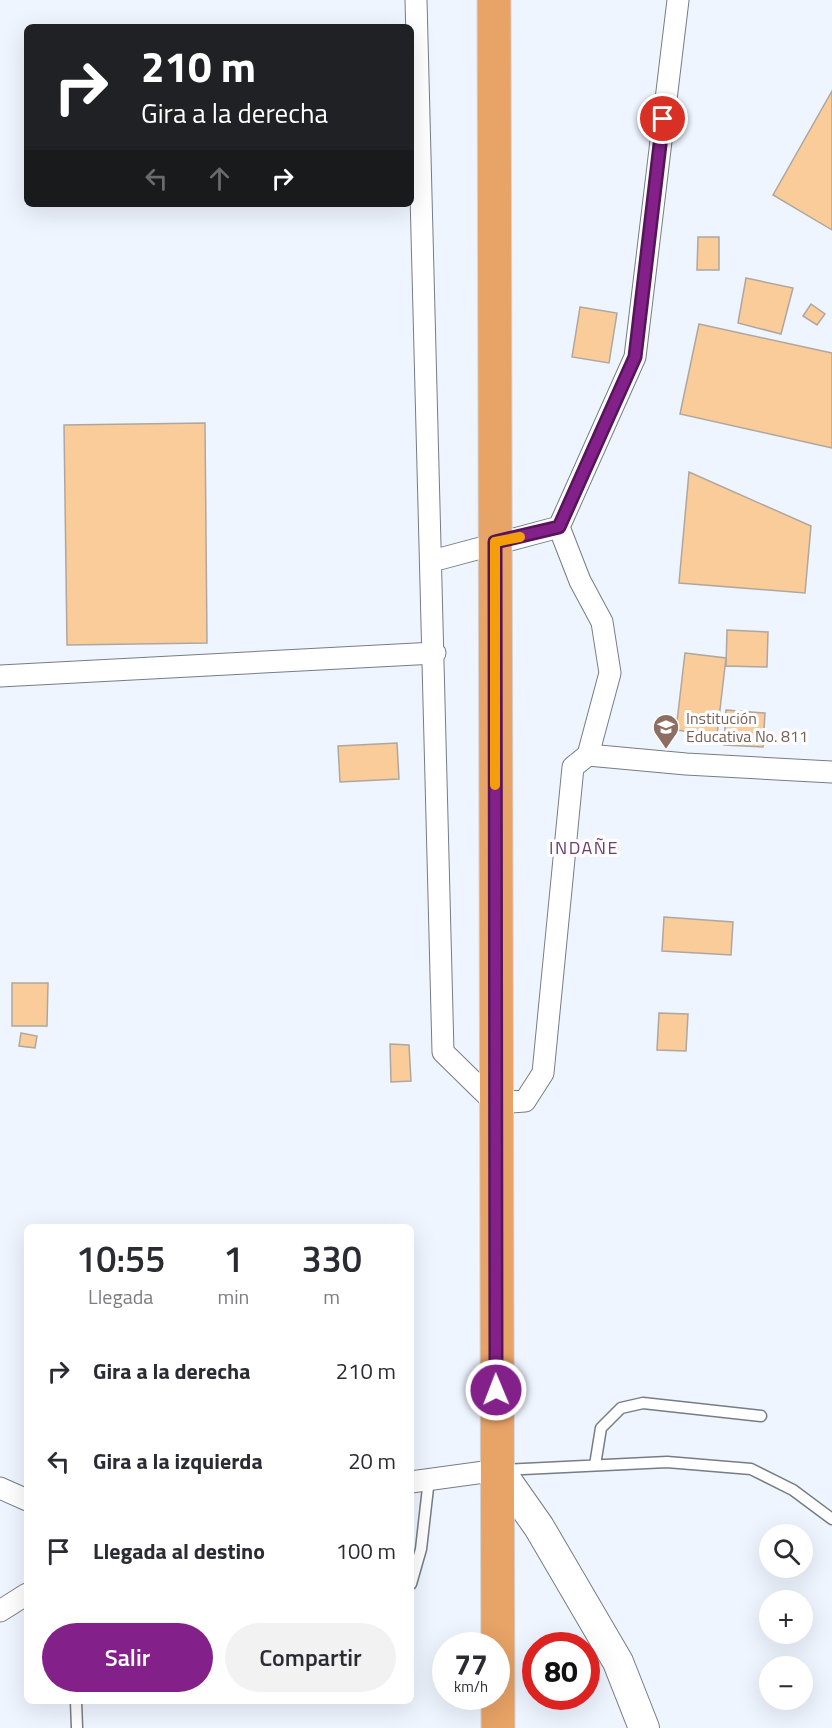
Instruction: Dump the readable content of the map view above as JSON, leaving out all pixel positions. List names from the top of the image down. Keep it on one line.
{"districts":["INDAÑE"],"places":{"school or university":["Institución Educativa No. 811"]},"page":{"turn":["210 m","Gira a la derecha"],"eta":["10:55","Llegada","1","min","330","m"],"list":[{"name":"Gira a la derecha","value":"210 m"},{"name":"Gira a la izquierda","value":"20 m"},{"name":"Llegada al destino","value":"100 m"}],"map_buttons":["+","−"],"buttons":["Salir","Compartir"],"speed":"77 km/h","limit":"80"}}
